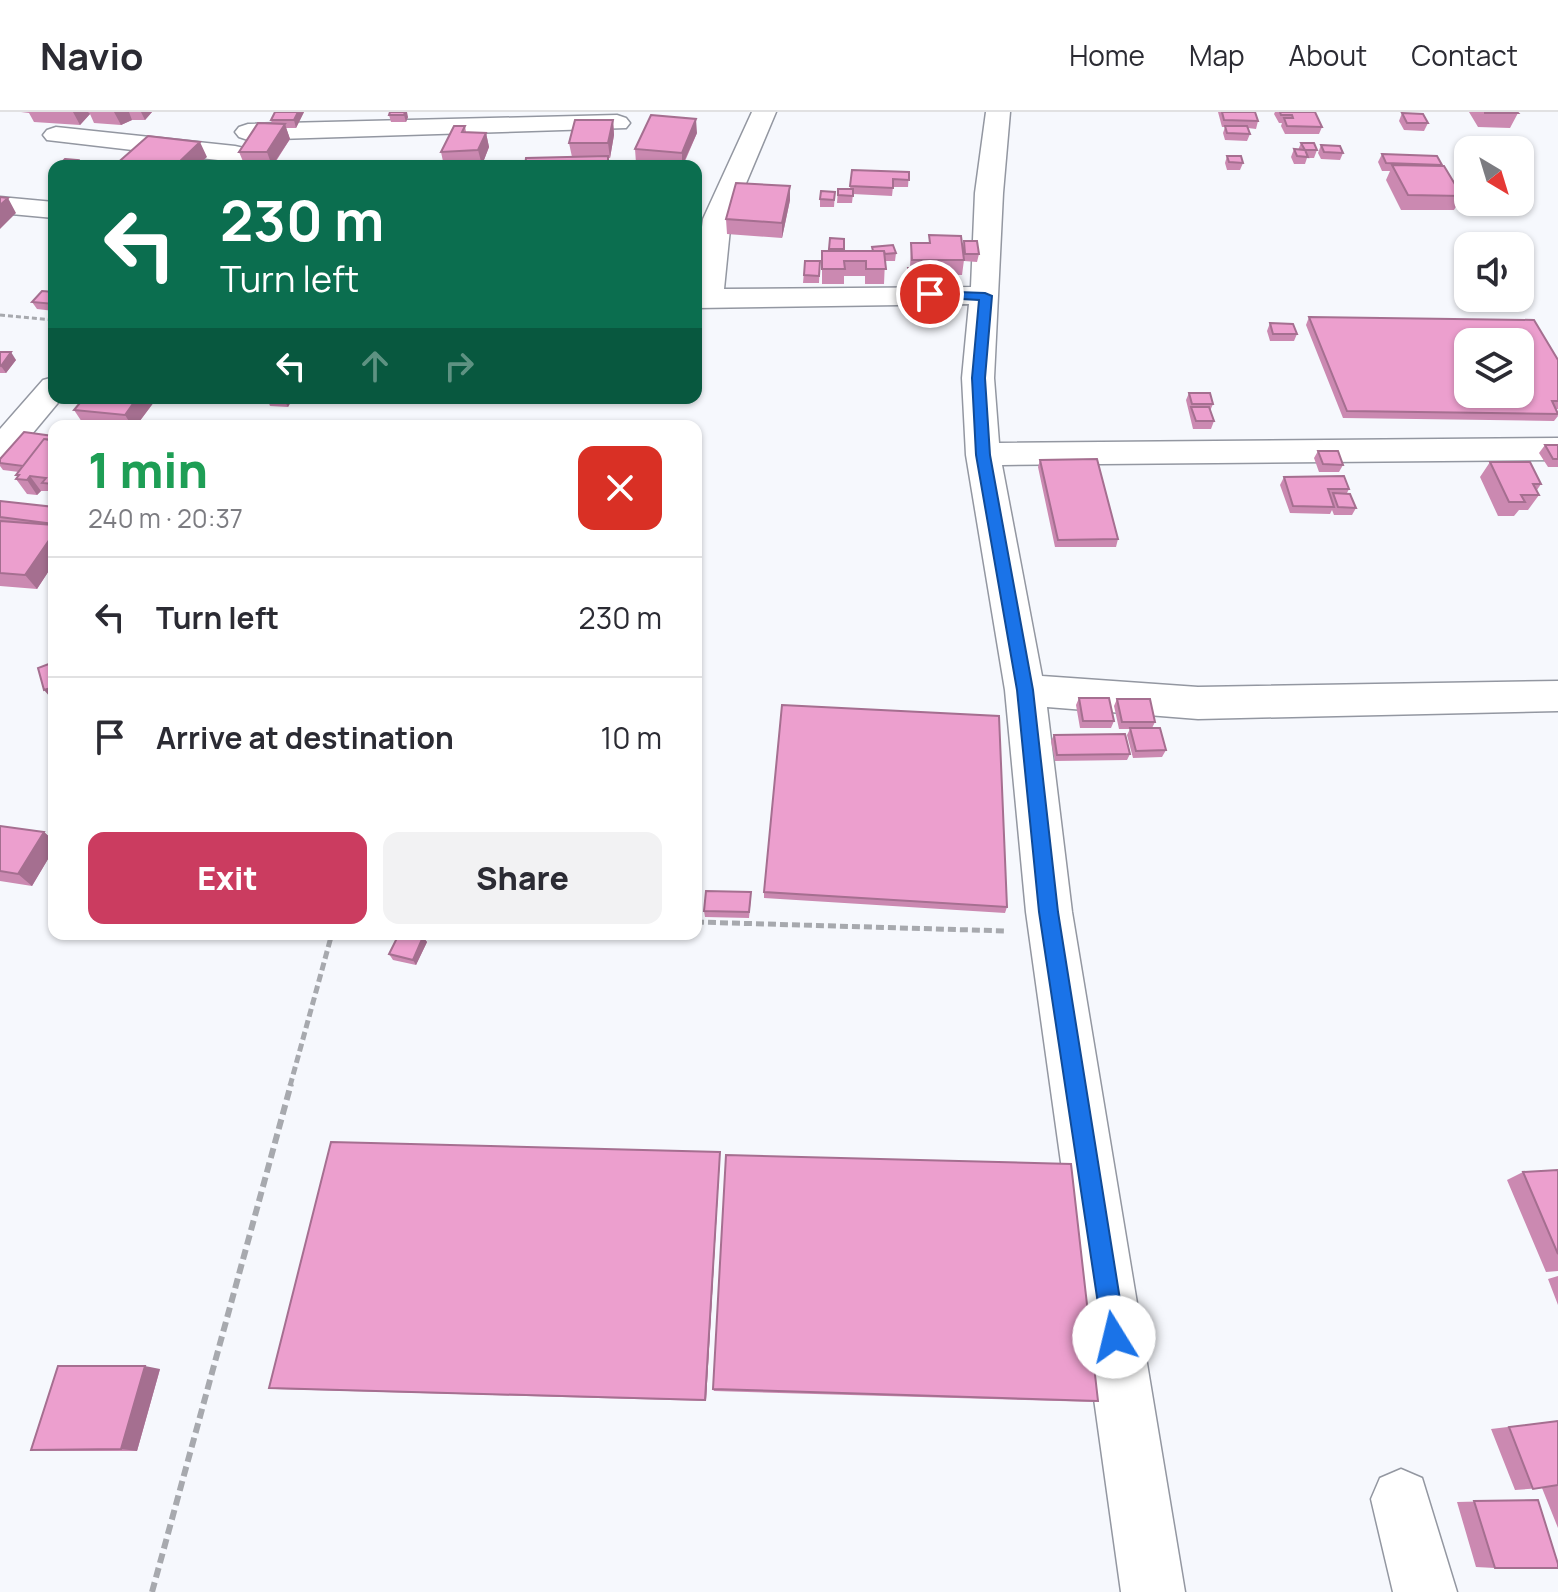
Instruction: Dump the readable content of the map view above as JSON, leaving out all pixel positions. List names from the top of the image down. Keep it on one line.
{"north":"bottom right","page":{"header":"Navio","nav":["Home","Map","About","Contact"],"turn":["230 m","Turn left"],"heading":["1 min","240 m · 20:37"],"list":[{"name":"Turn left","value":"230 m"},{"name":"Arrive at destination","value":"10 m"}],"buttons":["Exit","Share"]}}
